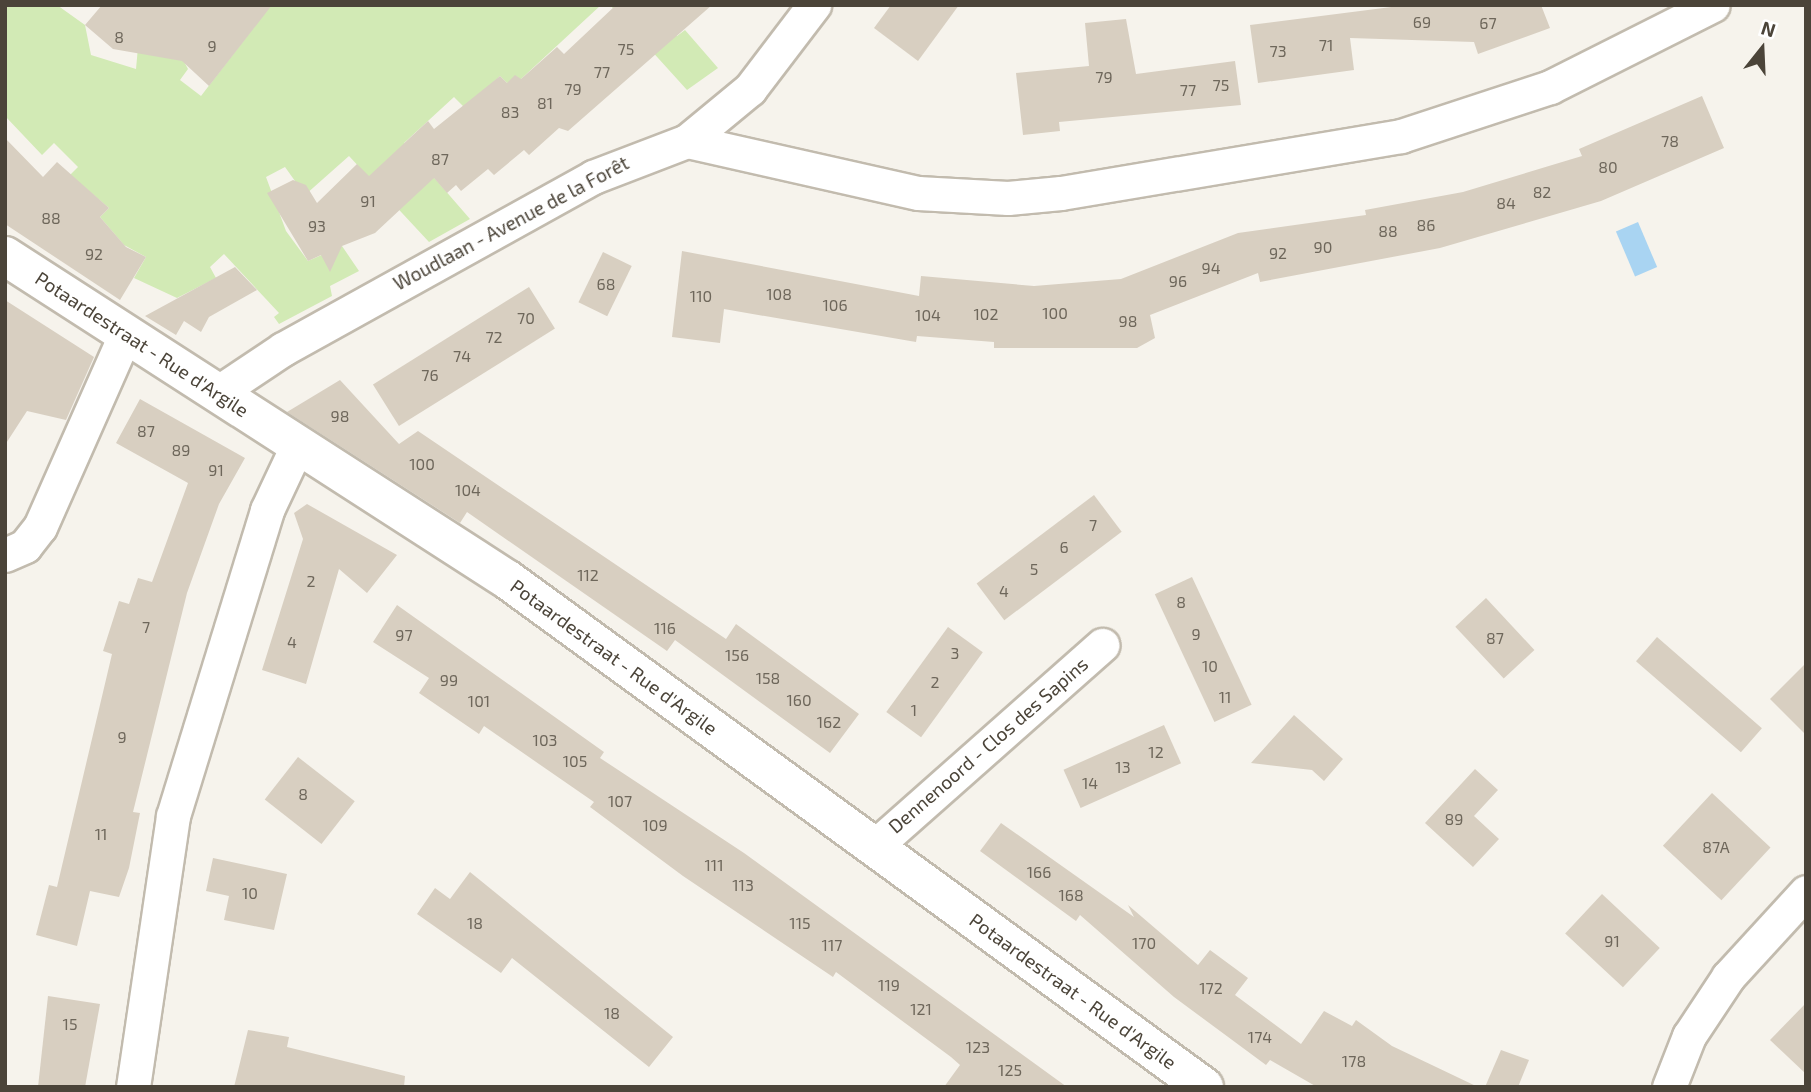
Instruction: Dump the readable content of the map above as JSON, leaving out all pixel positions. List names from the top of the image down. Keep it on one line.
{"streets":{"street":["Woudlaan - Avenue de la Forêt","Potaardestraat - Rue d'Argile","Dennenoord - Clos des Sapins"]},"crossings":[["Woudlaan - Avenue de la Forêt","Potaardestraat - Rue d'Argile"],["Potaardestraat - Rue d'Argile","Dennenoord - Clos des Sapins"]],"house_numbers":["69","67","8","71","9","75","73","77","79","75","79","77","81","83","78","87","80","82","91","84","88","86","93","88","90","92","92","94","96","68","108","110","106","100","102","104","70","98","72","74","76","98","87","89","100","91","104","7","6","5","112","2","4","8","7","116","9","97","87","4","3","156","10","158","99","2","11","160","101","1","162","9","103","12","105","13","14","8","107","89","109","11","87A","111","166","113","10","168","18","115","91","170","117","119","172","121","18","15","174","123","178","125"],"north":"top"}
